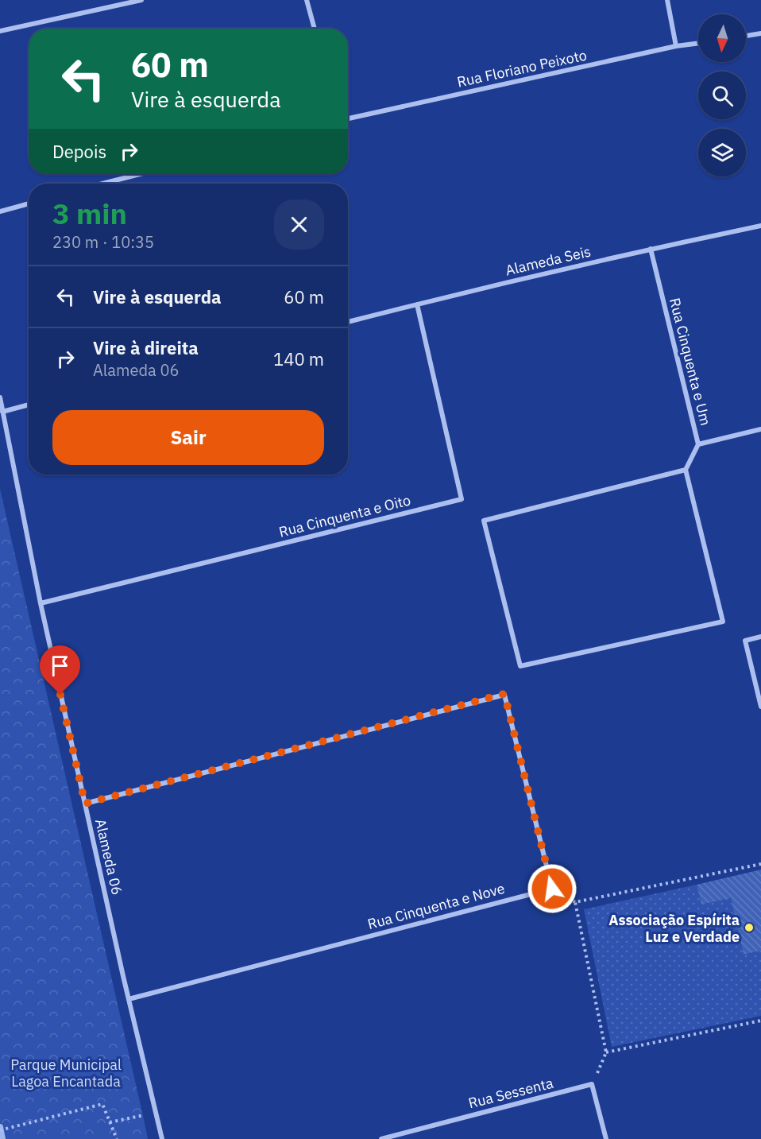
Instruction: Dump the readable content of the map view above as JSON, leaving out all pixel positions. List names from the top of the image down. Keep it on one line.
{"streets":{"street":["Rua Floriano Peixoto","Alameda Seis","Rua Cinquenta e Um","Rua Cinquenta e Oito","Alameda 06","Rua Cinquenta e Nove","Rua Sessenta"]},"crossings":[["Alameda Seis","Rua Cinquenta e Um"],["Alameda Seis","Rua Cinquenta e Oito"],["Rua Cinquenta e Oito","Alameda 06"],["Alameda 06","Rua Cinquenta e Nove"]],"parks":["Parque Municipal Lagoa Encantada"],"places":["Associação Espírita Luz e Verdade"],"north":"bottom","page":{"turn":["60 m","Vire à esquerda"],"then":"Depois","heading":["3 min","230 m · 10:35"],"list":[{"name":"Vire à esquerda","value":"60 m"},{"name":"Vire à direita","note":"Alameda 06","value":"140 m"}],"buttons":"Sair"}}
